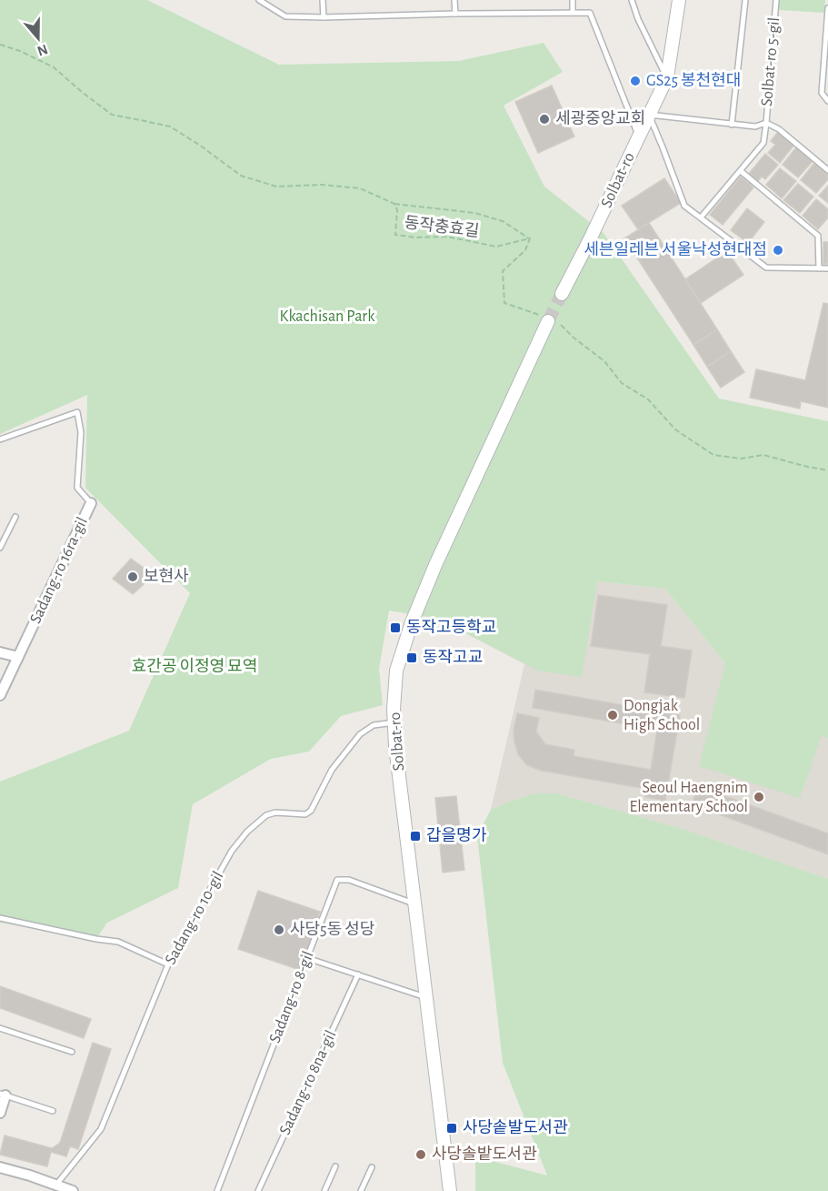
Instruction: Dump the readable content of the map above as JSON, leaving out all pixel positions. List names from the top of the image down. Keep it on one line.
{"streets":{"street":["Solbat-ro","Sadang-ro 16ra-gil"],"lane":["Solbat-ro 5-gil","Sadang-ro 10-gil","Sadang-ro 8-gil","Sadang-ro 8na-gil"],"path":["동작충효길"]},"crossings":[["Solbat-ro 5-gil","Solbat-ro"],["Solbat-ro","Sadang-ro 10-gil"],["Solbat-ro","Sadang-ro 8-gil"]],"parks":["Kkachisan Park","효간공 이정영 묘역"],"places":{"other":["GS25 봉천현대","세광중앙교회","세븐일레븐 서울낙성현대점","보현사","Dongjak High School","Seoul Haengnim Elementary School","사당5동 성당","사당솔밭도서관"],"transit":["동작고등학교","동작고교","갑을명가","사당솥발도서관"]},"north":"bottom"}
